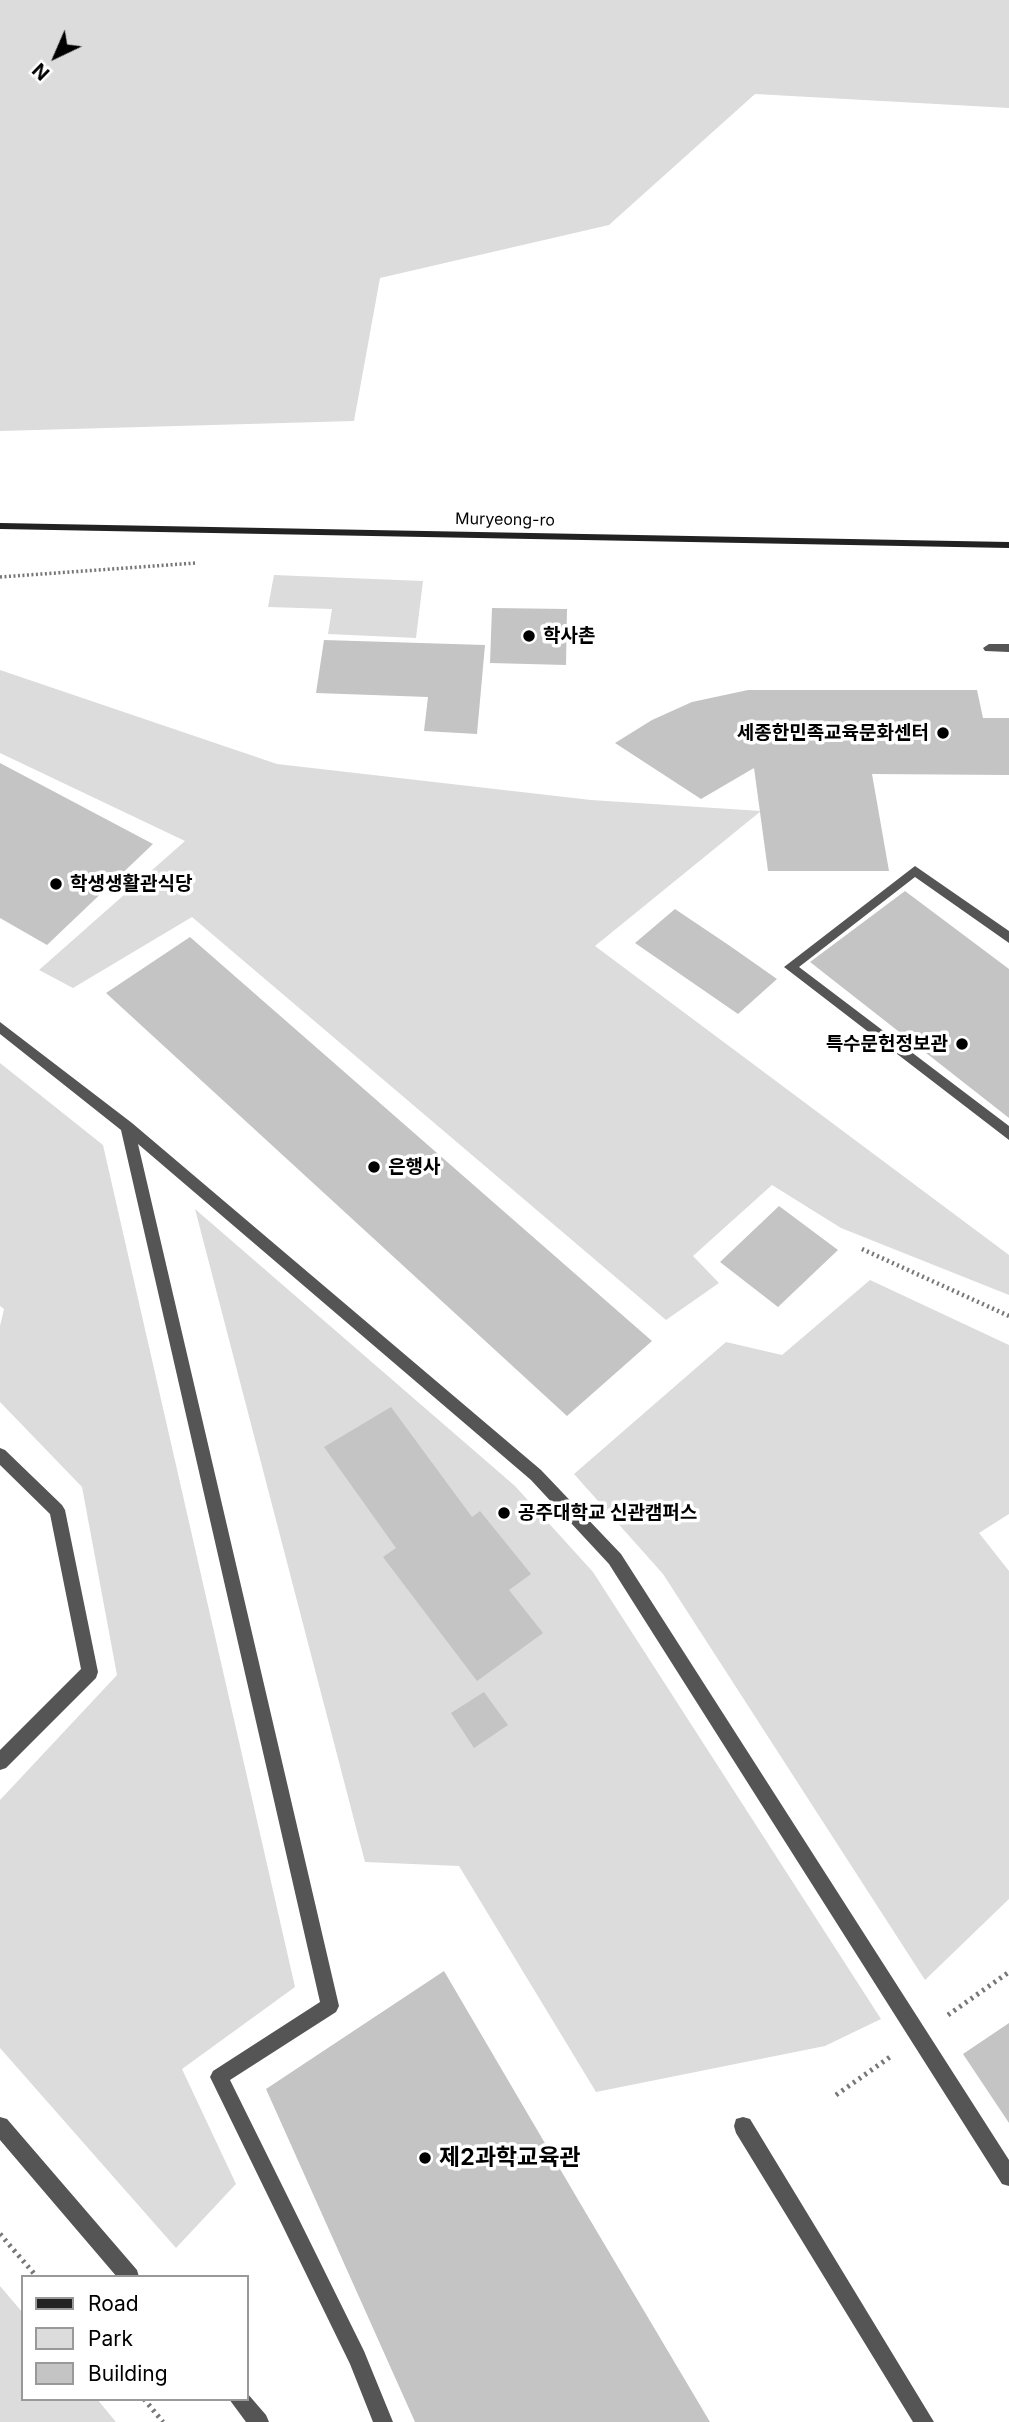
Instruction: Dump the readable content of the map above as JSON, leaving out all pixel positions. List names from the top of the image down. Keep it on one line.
{"streets":{"main road":["Muryeong-ro"]},"places":["학사촌","세종한민족교육문화센터","학생생활관식당","특수문헌정보관","은행사","공주대학교 신관캠퍼스","제2과학교육관"],"legend":["Road","Park","Building"],"north":"bottom left"}
